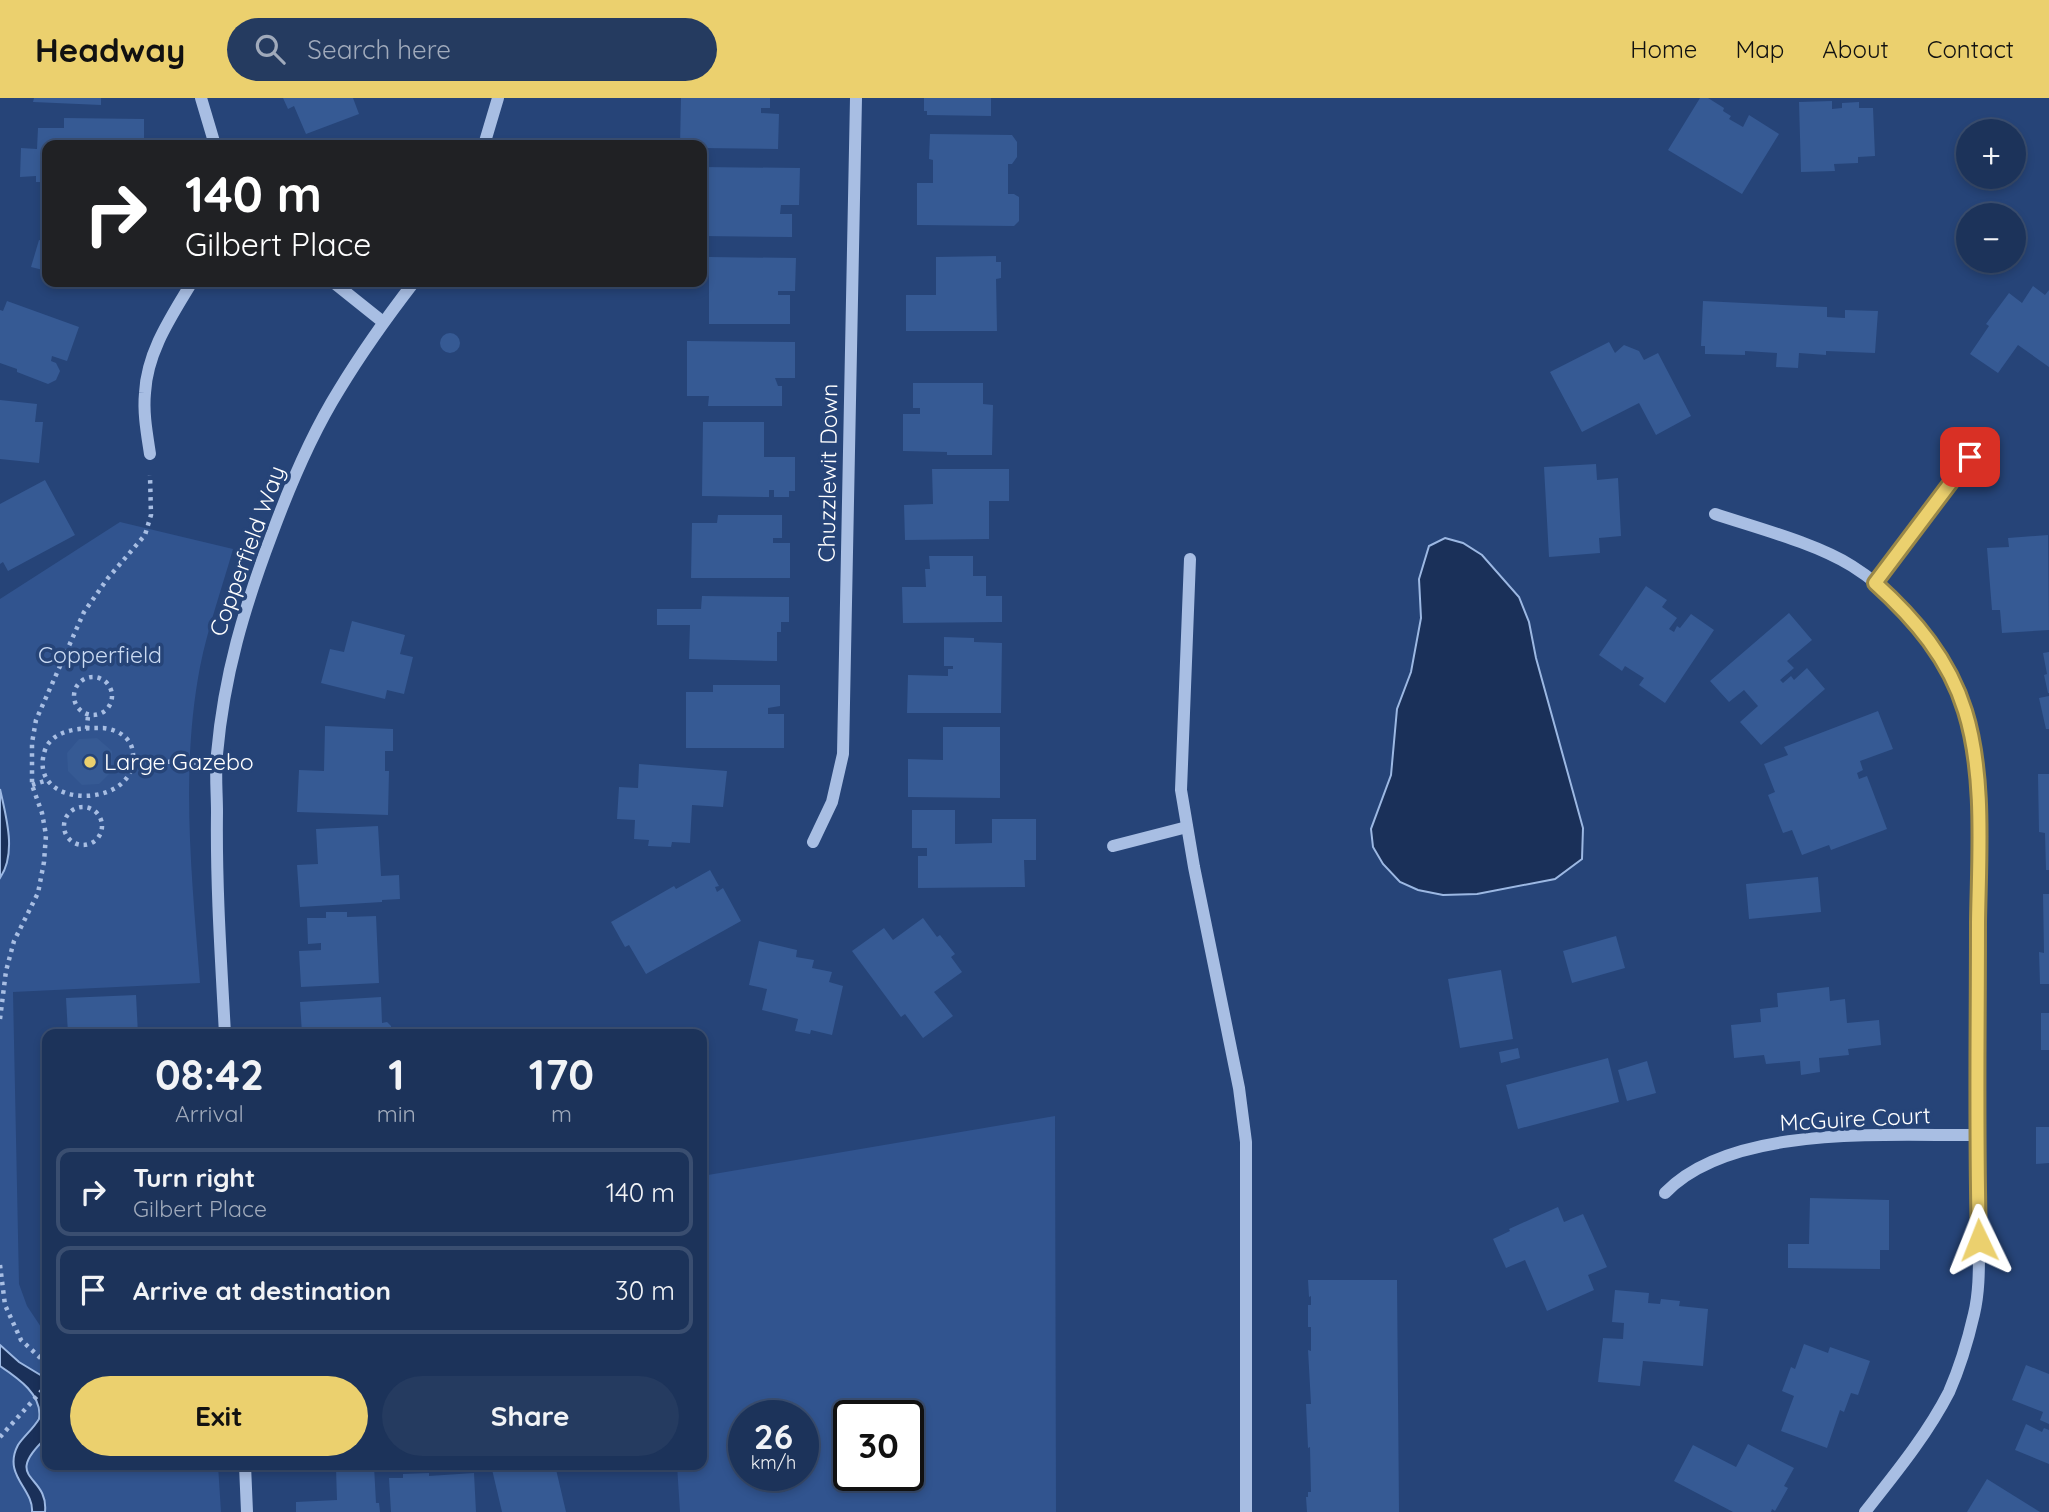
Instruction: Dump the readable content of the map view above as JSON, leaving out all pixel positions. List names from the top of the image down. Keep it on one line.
{"streets":{"street":["Chuzzlewit Down","Copperfield Way","McGuire Court"]},"parks":["Copperfield"],"places":["Large Gazebo"],"page":{"header":"Headway","search":"Search here","nav":["Home","Map","About","Contact"],"map_buttons":["+","−"],"turn":["140 m","Gilbert Place"],"eta":["08:42","Arrival","1","min","170","m"],"list":[{"name":"Turn right","note":"Gilbert Place","value":"140 m"},{"name":"Arrive at destination","value":"30 m"}],"buttons":["Exit","Share"],"speed":"26 km/h","limit":"30"}}
